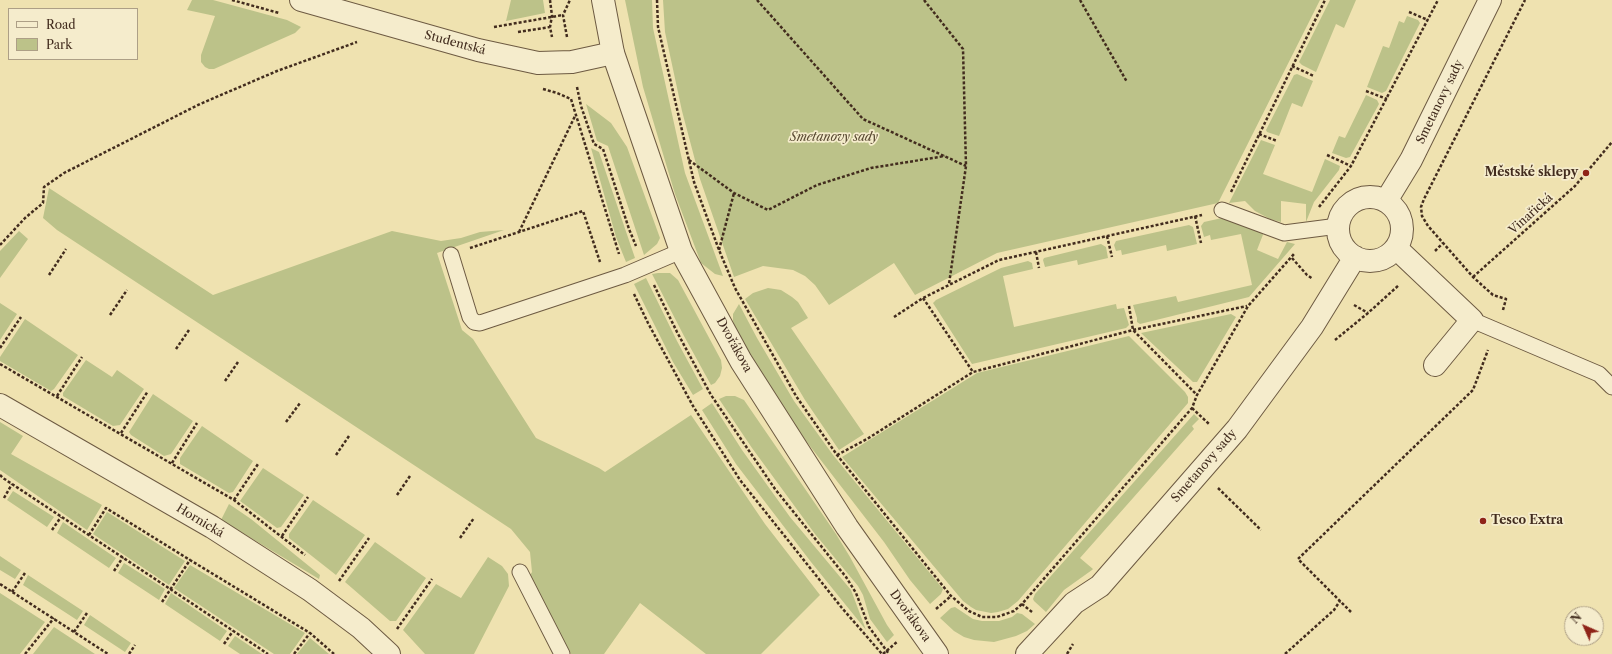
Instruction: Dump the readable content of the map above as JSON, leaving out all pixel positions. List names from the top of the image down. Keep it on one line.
{"streets":{"street":["Studentská","Smetanovy sady","Dvořákova","Hornická"],"path":["Vinařická"]},"crossings":[["Studentská","Dvořákova"]],"parks":["Smetanovy sady"],"places":["Městské sklepy","Tesco Extra"],"legend":["Road","Park"],"north":"top left"}
